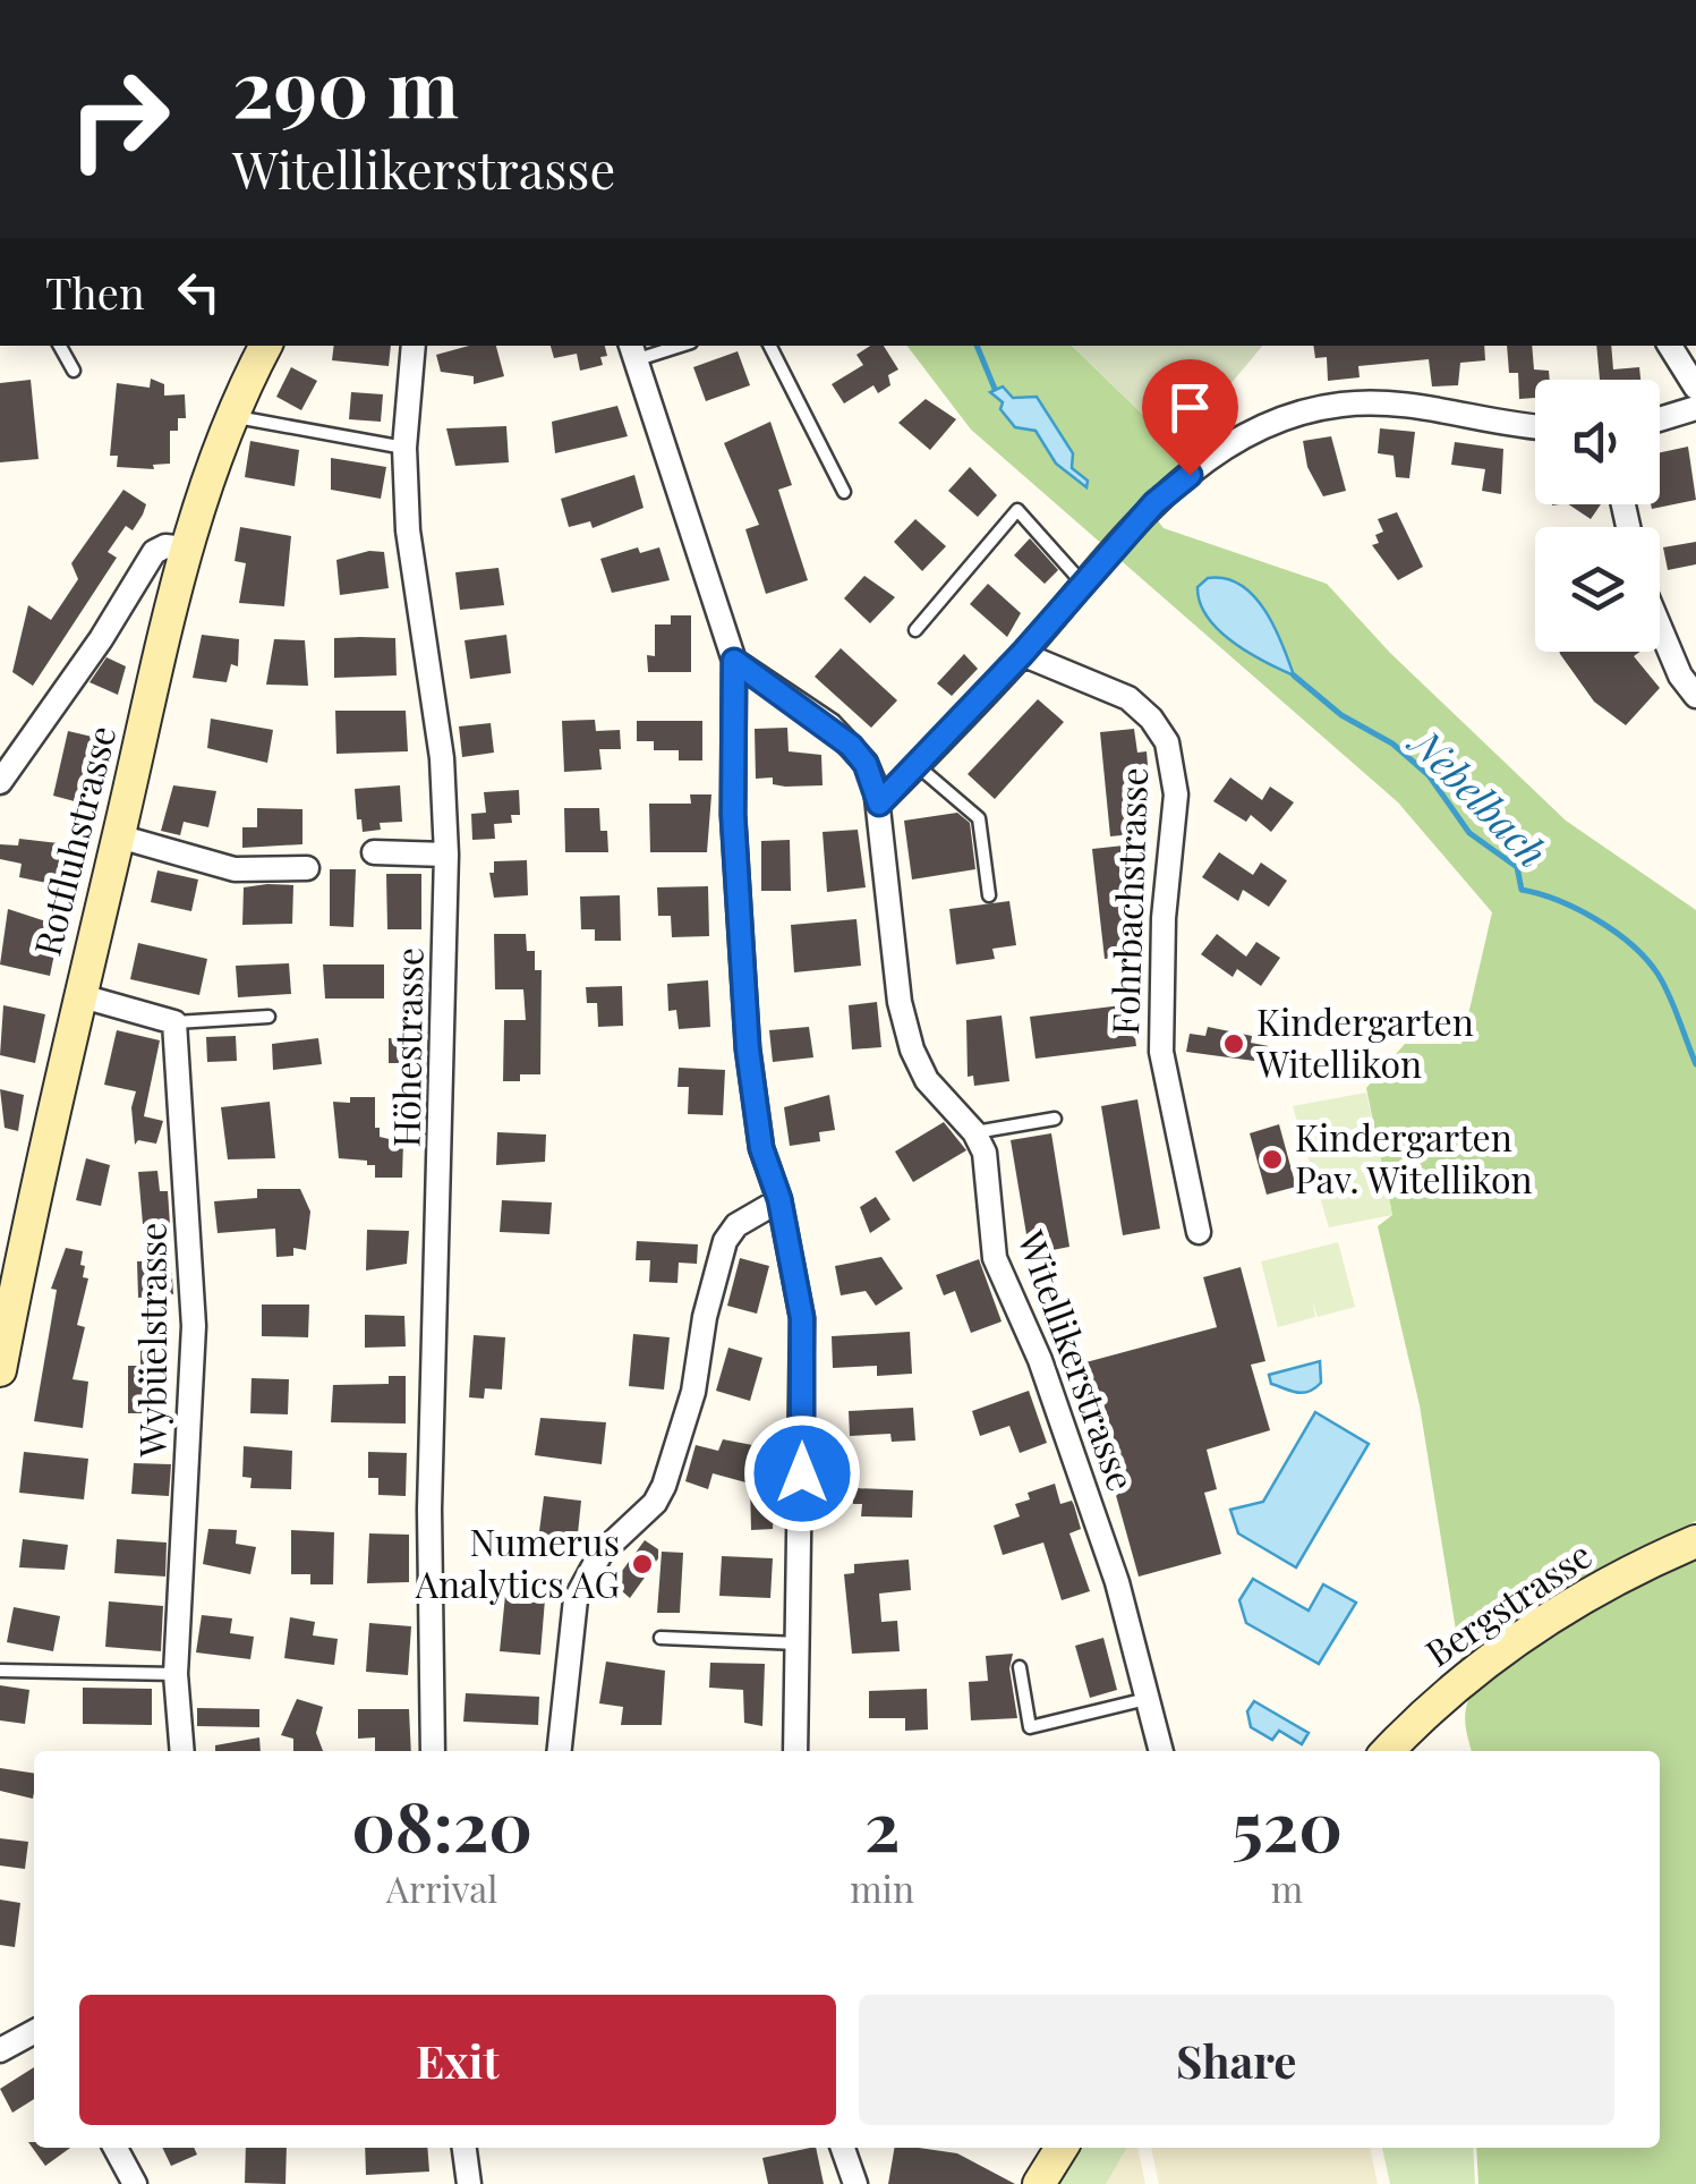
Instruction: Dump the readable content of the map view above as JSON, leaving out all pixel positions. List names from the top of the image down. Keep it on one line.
{"streets":{"main road":["Rotfluhstrasse","Bergstrasse"],"street":["Fohrbachstrasse","Höhestrasse","Wybüelstrasse","Witellikerstrasse"]},"water":["Nebelbach"],"places":["Kindergarten Witellikon","Kindergarten Pav. Witellikon","Numerus Analytics AG"],"page":{"turn":["290 m","Witellikerstrasse"],"then":"Then","eta":["08:20","Arrival","2","min","520","m"],"buttons":["Exit","Share"]}}
